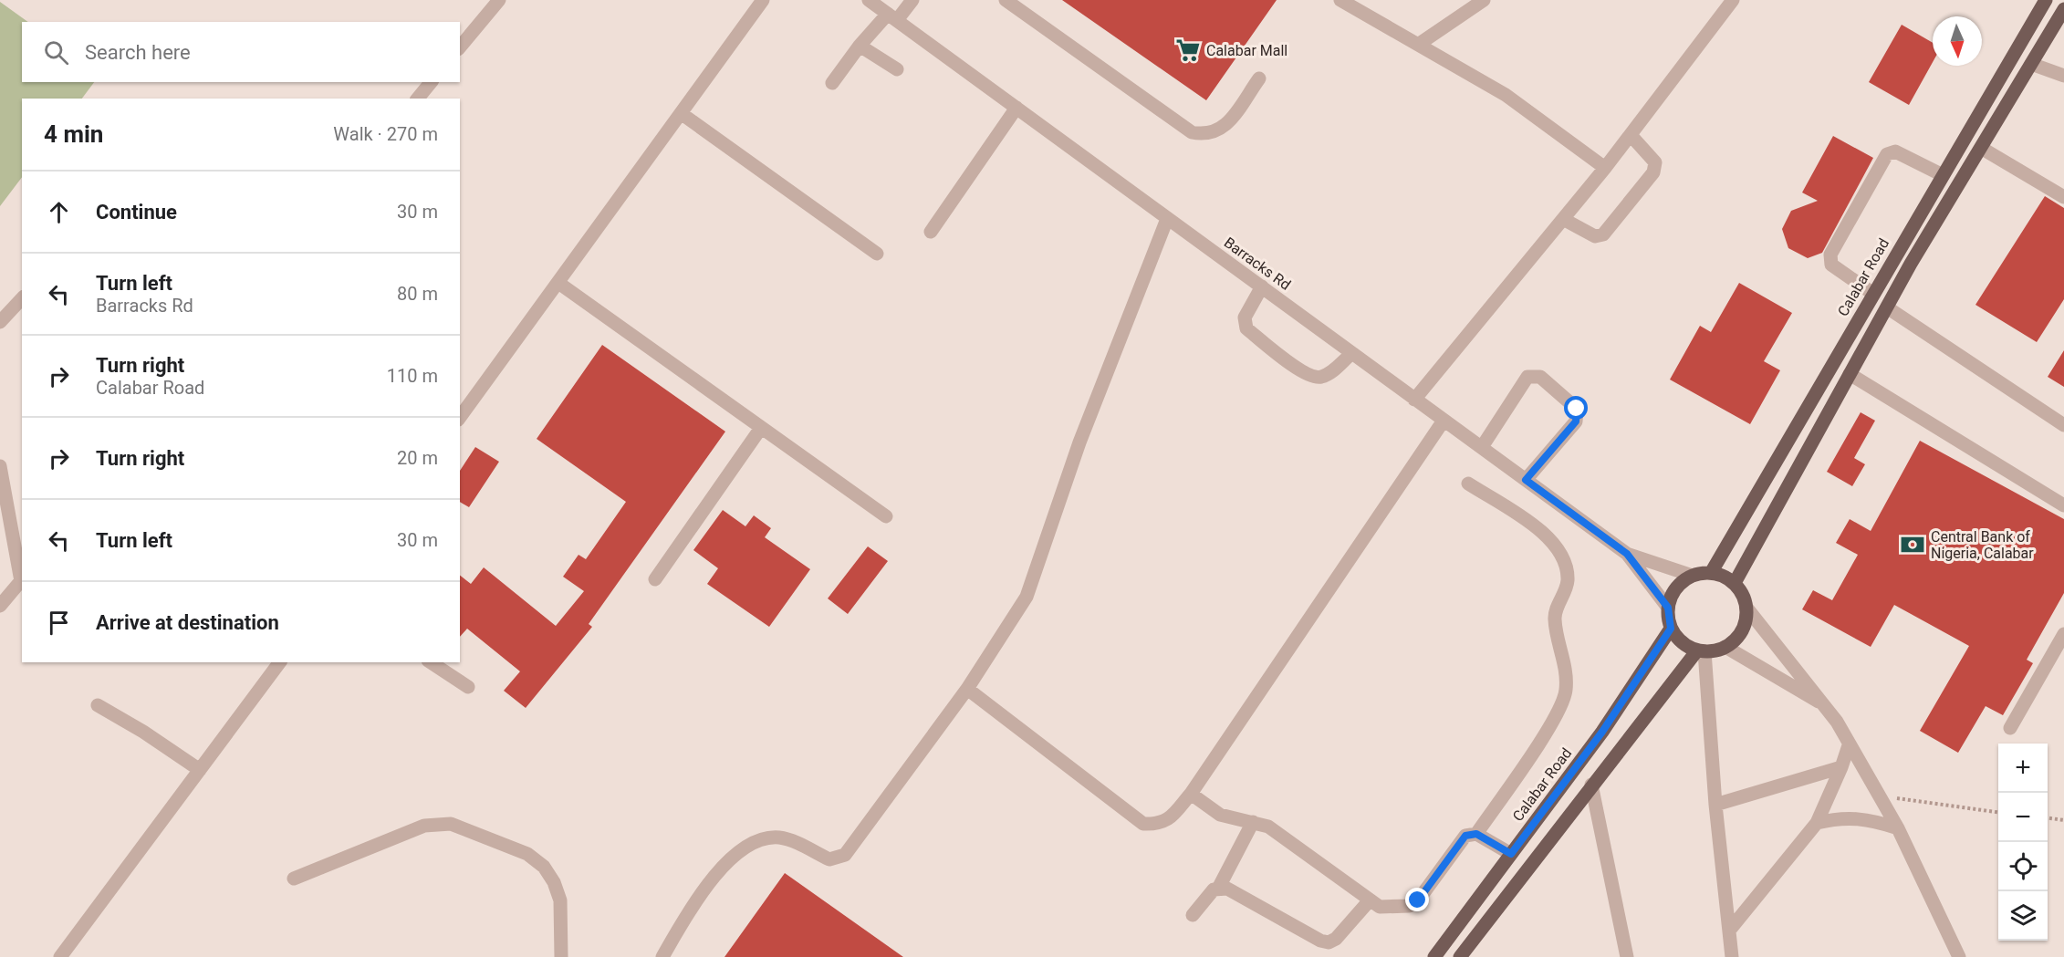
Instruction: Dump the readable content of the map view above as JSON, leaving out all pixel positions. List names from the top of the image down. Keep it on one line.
{"streets":{"main road":["Calabar Road"],"street":["Barracks Rd"]},"crossings":[["Barracks Rd","Calabar Road"]],"places":{"supermarket":["Calabar Mall"],"bank":["Central Bank of Nigeria, Calabar"]},"north":"bottom","page":{"search":"Search here","heading":["4 min","Walk · 270 m"],"list":[["Continue","30 m"],["Turn left","Barracks Rd","80 m"],["Turn right","Calabar Road","110 m"],["Turn right","20 m"],["Turn left","30 m"],"Arrive at destination"],"map_buttons":["+","−"]}}
